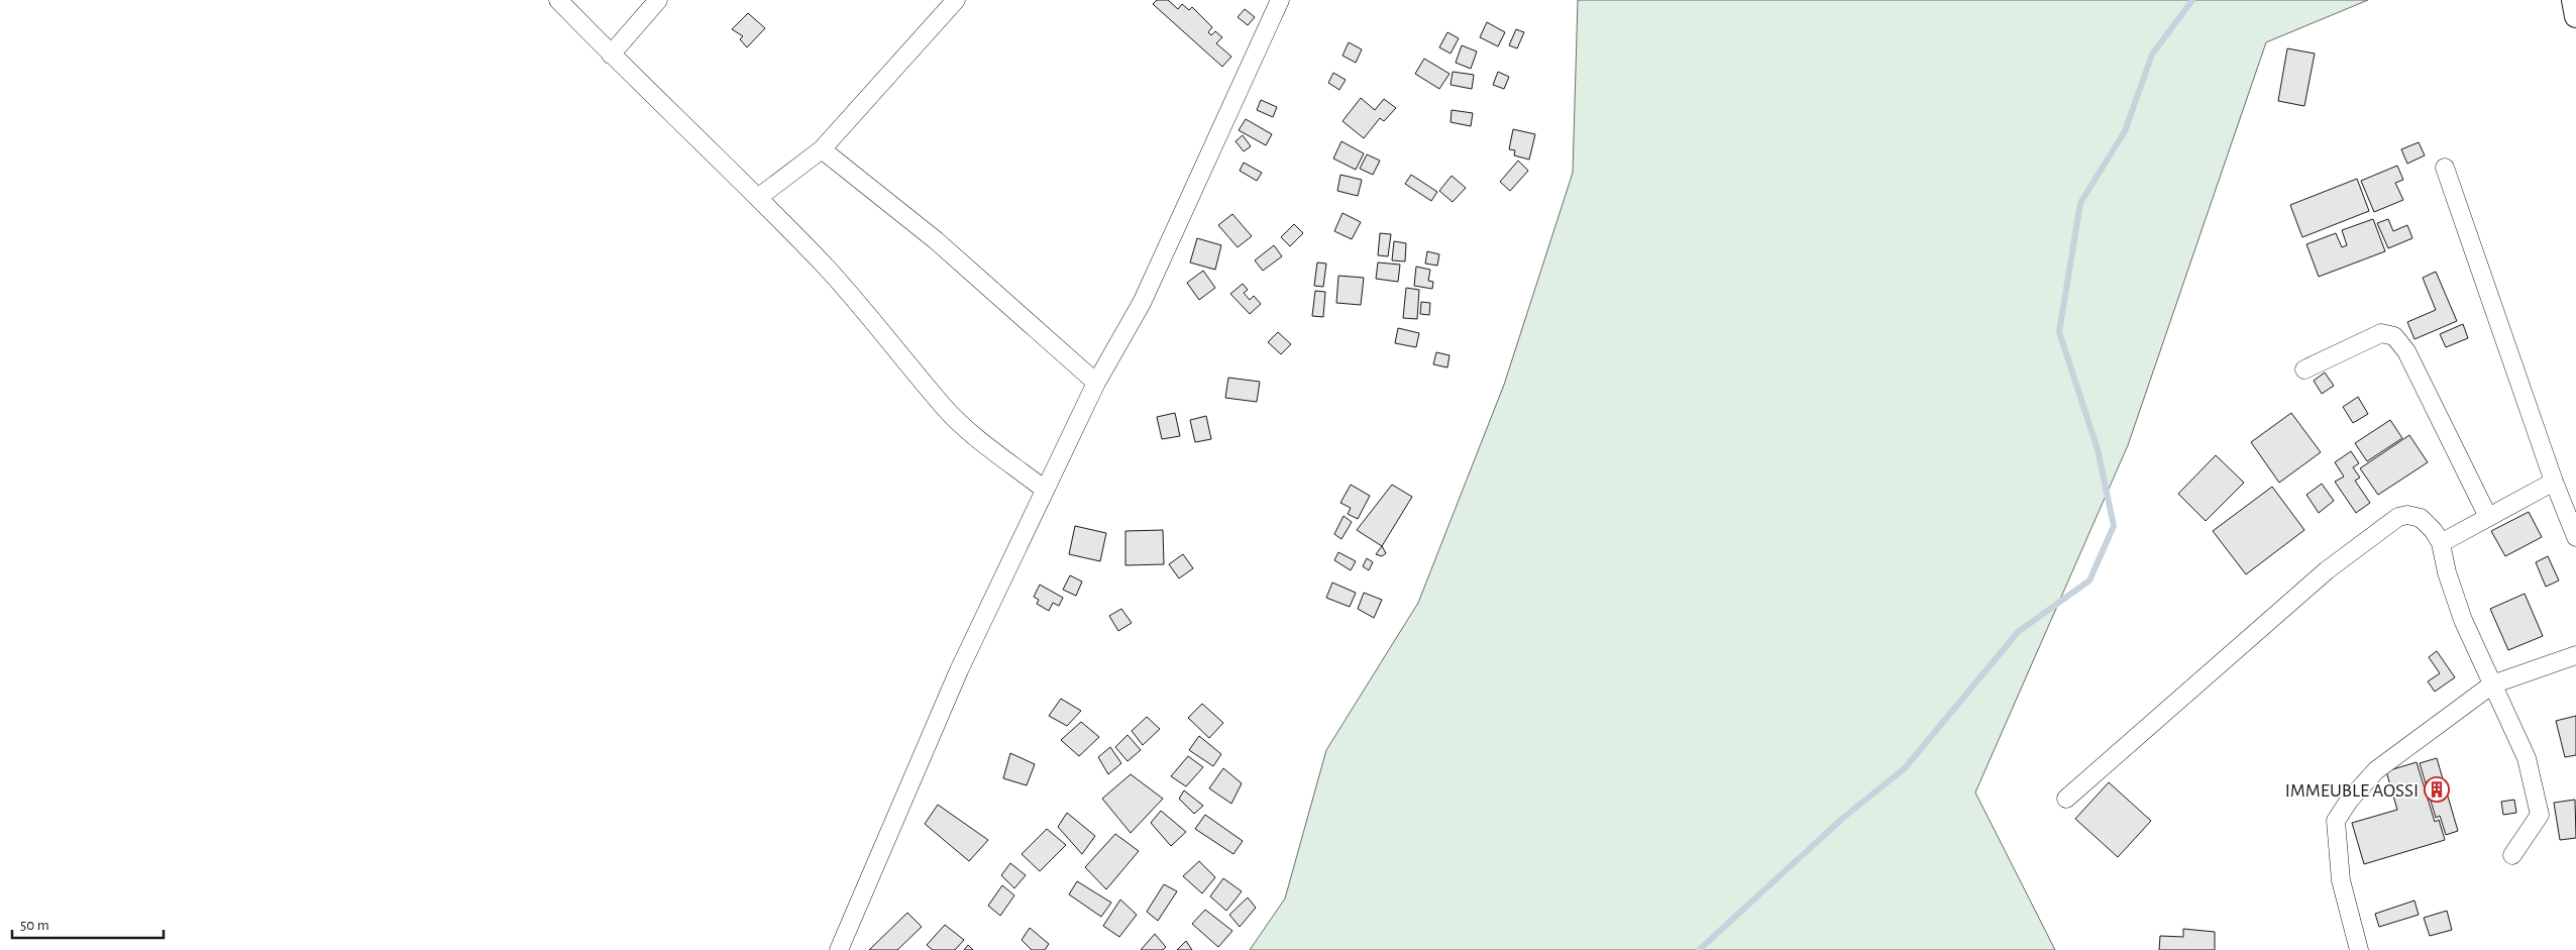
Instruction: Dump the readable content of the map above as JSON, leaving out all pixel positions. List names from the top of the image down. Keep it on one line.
{"places":{"building":["IMMEUBLE AOSSI"]},"scale_bar":"50 m"}
